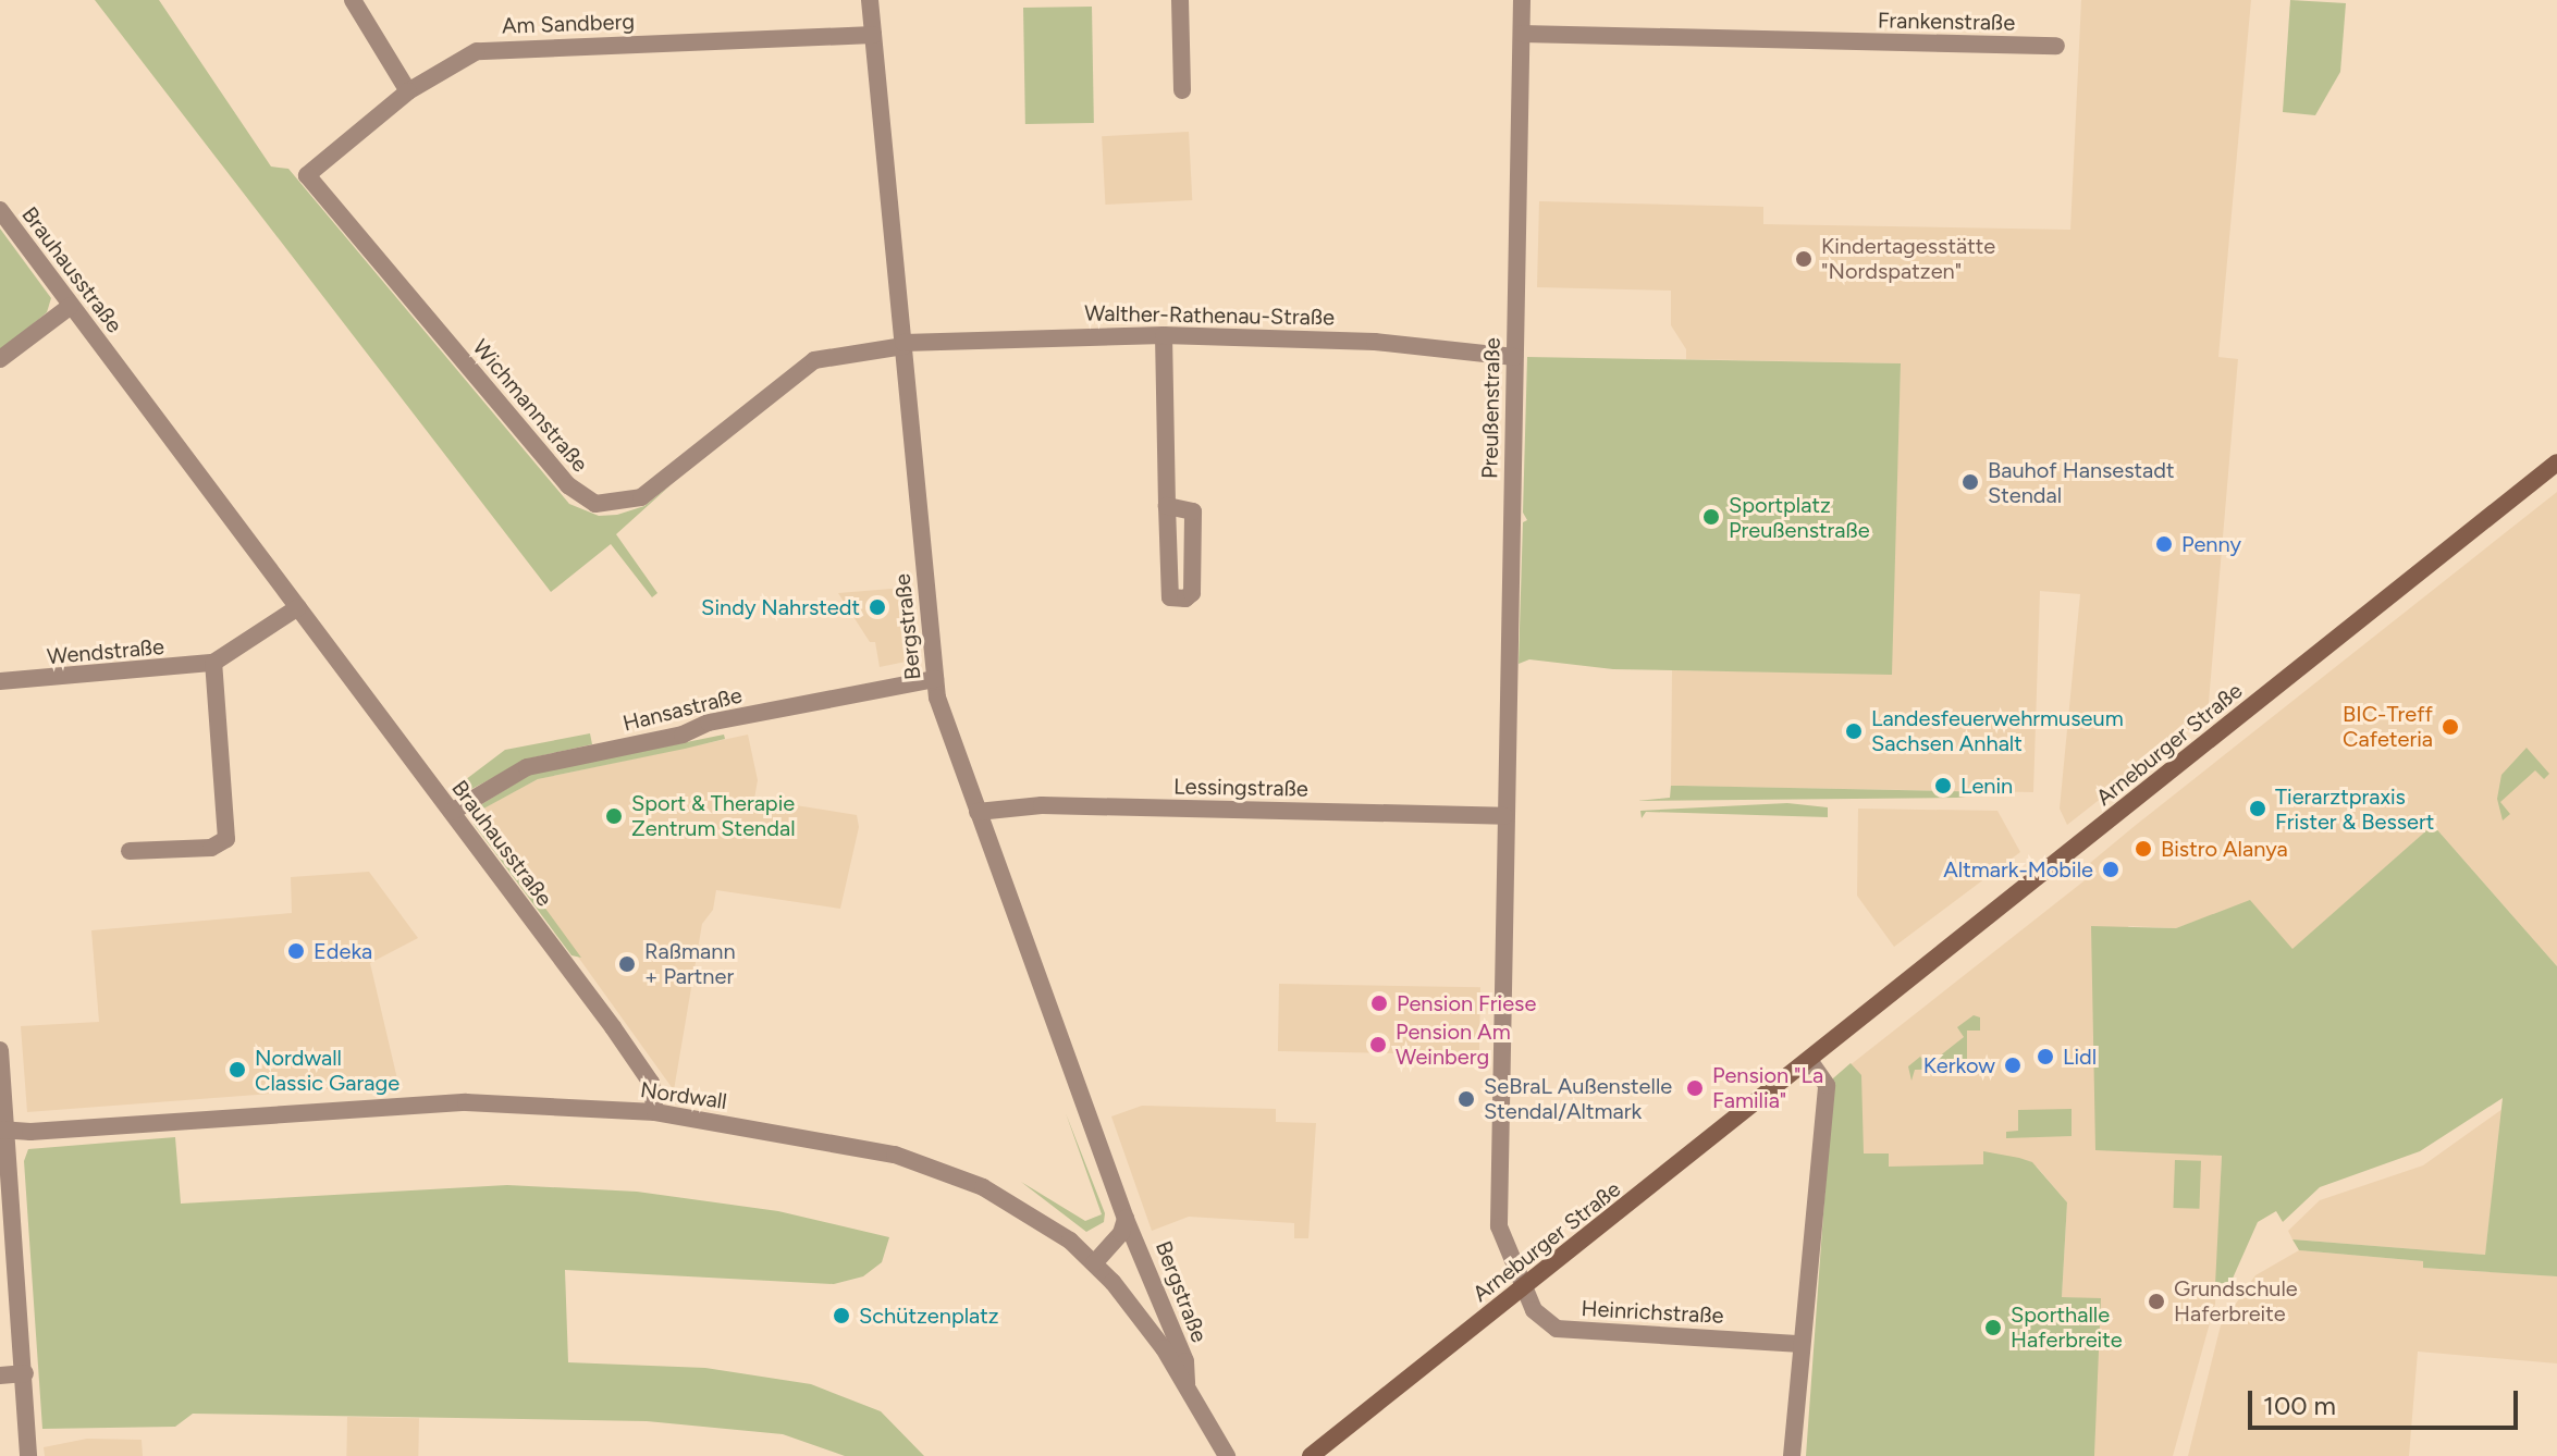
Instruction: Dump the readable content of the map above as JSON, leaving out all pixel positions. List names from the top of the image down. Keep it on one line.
{"streets":{"main road":["Arneburger Straße"],"street":["Frankenstraße","Am Sandberg","Brauhausstraße","Walther-Rathenau-Straße","Wichmannstraße","Preußenstraße","Bergstraße","Wendstraße","Hansastraße","Lessingstraße","Nordwall","Heinrichstraße"]},"crossings":[["Frankenstraße","Preußenstraße"],["Am Sandberg","Wichmannstraße"],["Am Sandberg","Bergstraße"],["Brauhausstraße","Hansastraße"],["Brauhausstraße","Nordwall"],["Walther-Rathenau-Straße","Wichmannstraße"],["Walther-Rathenau-Straße","Preußenstraße"],["Walther-Rathenau-Straße","Bergstraße"],["Wichmannstraße","Bergstraße"],["Preußenstraße","Arneburger Straße"],["Preußenstraße","Lessingstraße"],["Preußenstraße","Heinrichstraße"],["Bergstraße","Hansastraße"],["Bergstraße","Lessingstraße"],["Bergstraße","Nordwall"],["Arneburger Straße","Heinrichstraße"]],"places":["Kindertagesstätte \"Nordspatzen\"","Bauhof Hansestadt Stendal","Sportplatz Preußenstraße","Penny","Sindy Nahrstedt","BIC-Treff Cafeteria","Landesfeuerwehrmuseum Sachsen Anhalt","Lenin","Tierarztpraxis Frister & Bessert","Sport & Therapie Zentrum Stendal","Bistro Alanya","Altmark-Mobile","Edeka","Raßmann + Partner","Pension Friese","Pension Am Weinberg","Lidl","Kerkow","Nordwall Classic Garage","Pension \"La Familia\"","SeBraL Außenstelle Stendal/Altmark","Grundschule Haferbreite","Schützenplatz","Sporthalle Haferbreite"],"scale_bar":"100 m"}
